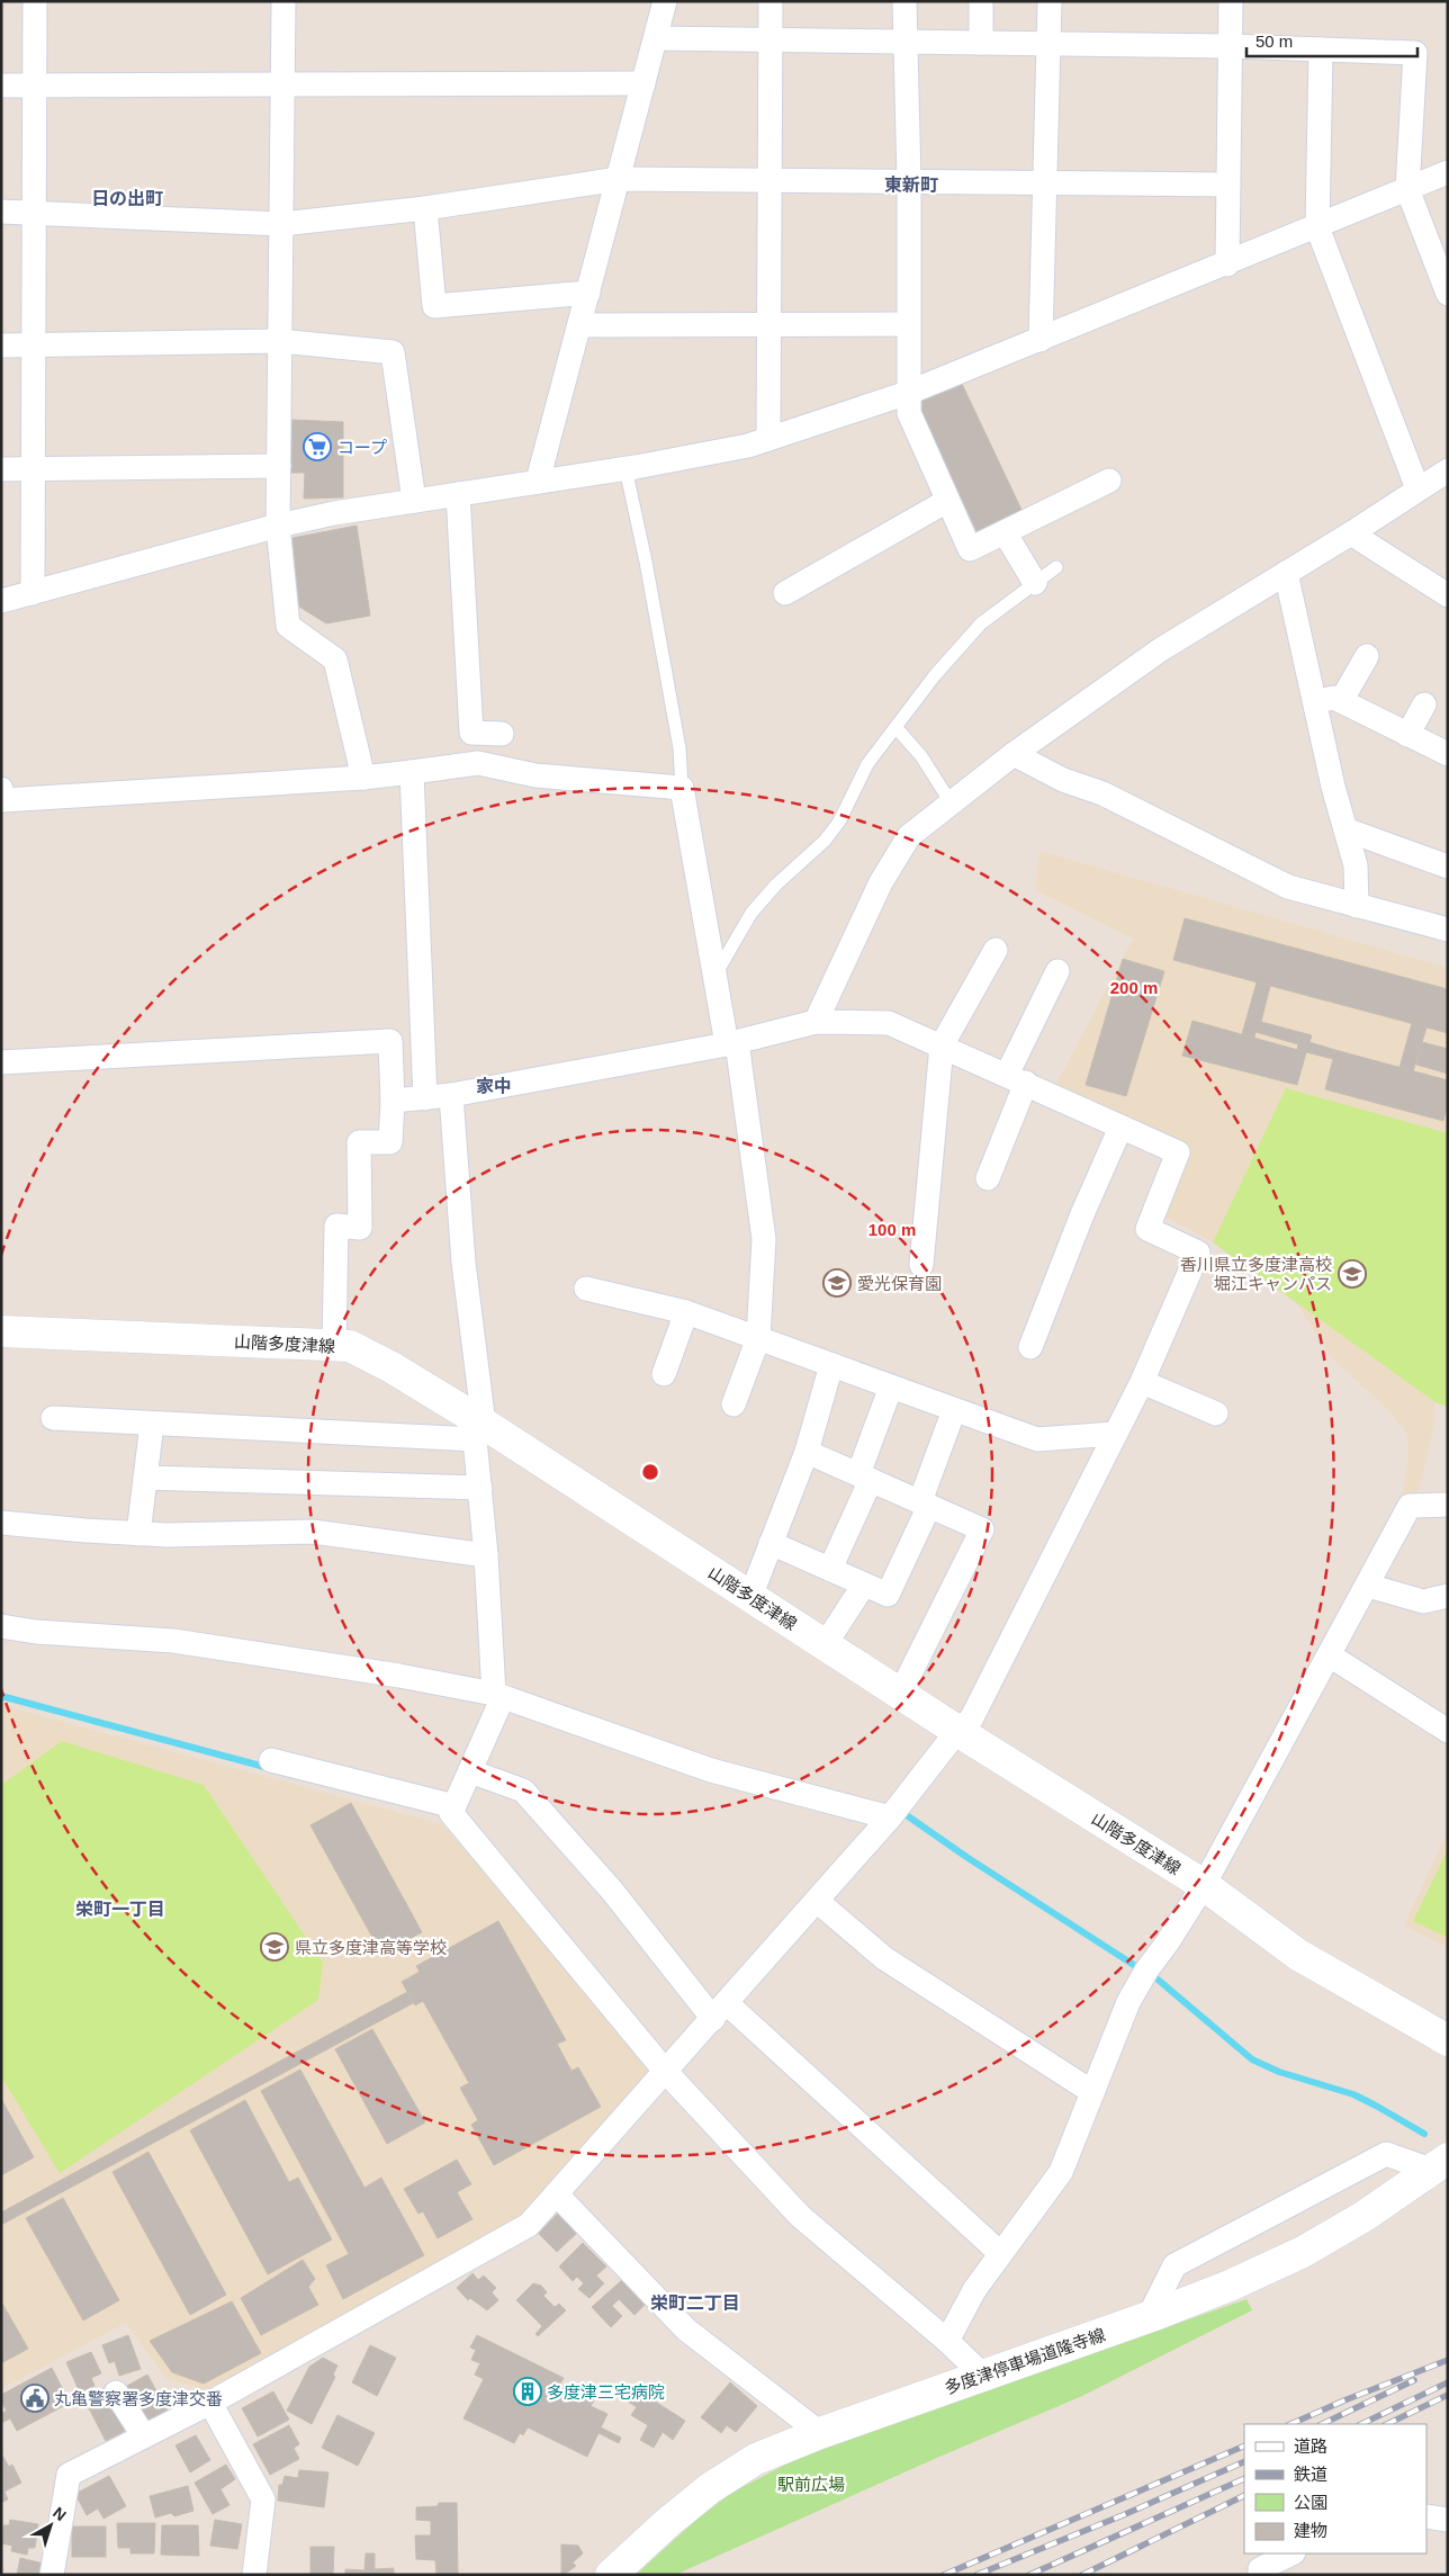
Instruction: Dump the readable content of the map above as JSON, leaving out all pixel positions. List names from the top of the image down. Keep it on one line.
{"streets":{"main road":["山階多度津線","多度津停車場道隆寺線"]},"districts":["東新町","日の出町","家中","栄町一丁目","栄町二丁目"],"parks":["駅前広場"],"places":{"supermarket":["コープ"],"school or university":["香川県立多度津高校 堀江キャンパス","愛光保育園","県立多度津高等学校"],"building":["多度津三宅病院"],"public building":["丸亀警察署多度津交番"]},"legend":["道路","鉄道","公園","建物"],"scale_bar":"50 m","north":"top right","rings":["200 m","100 m"]}
